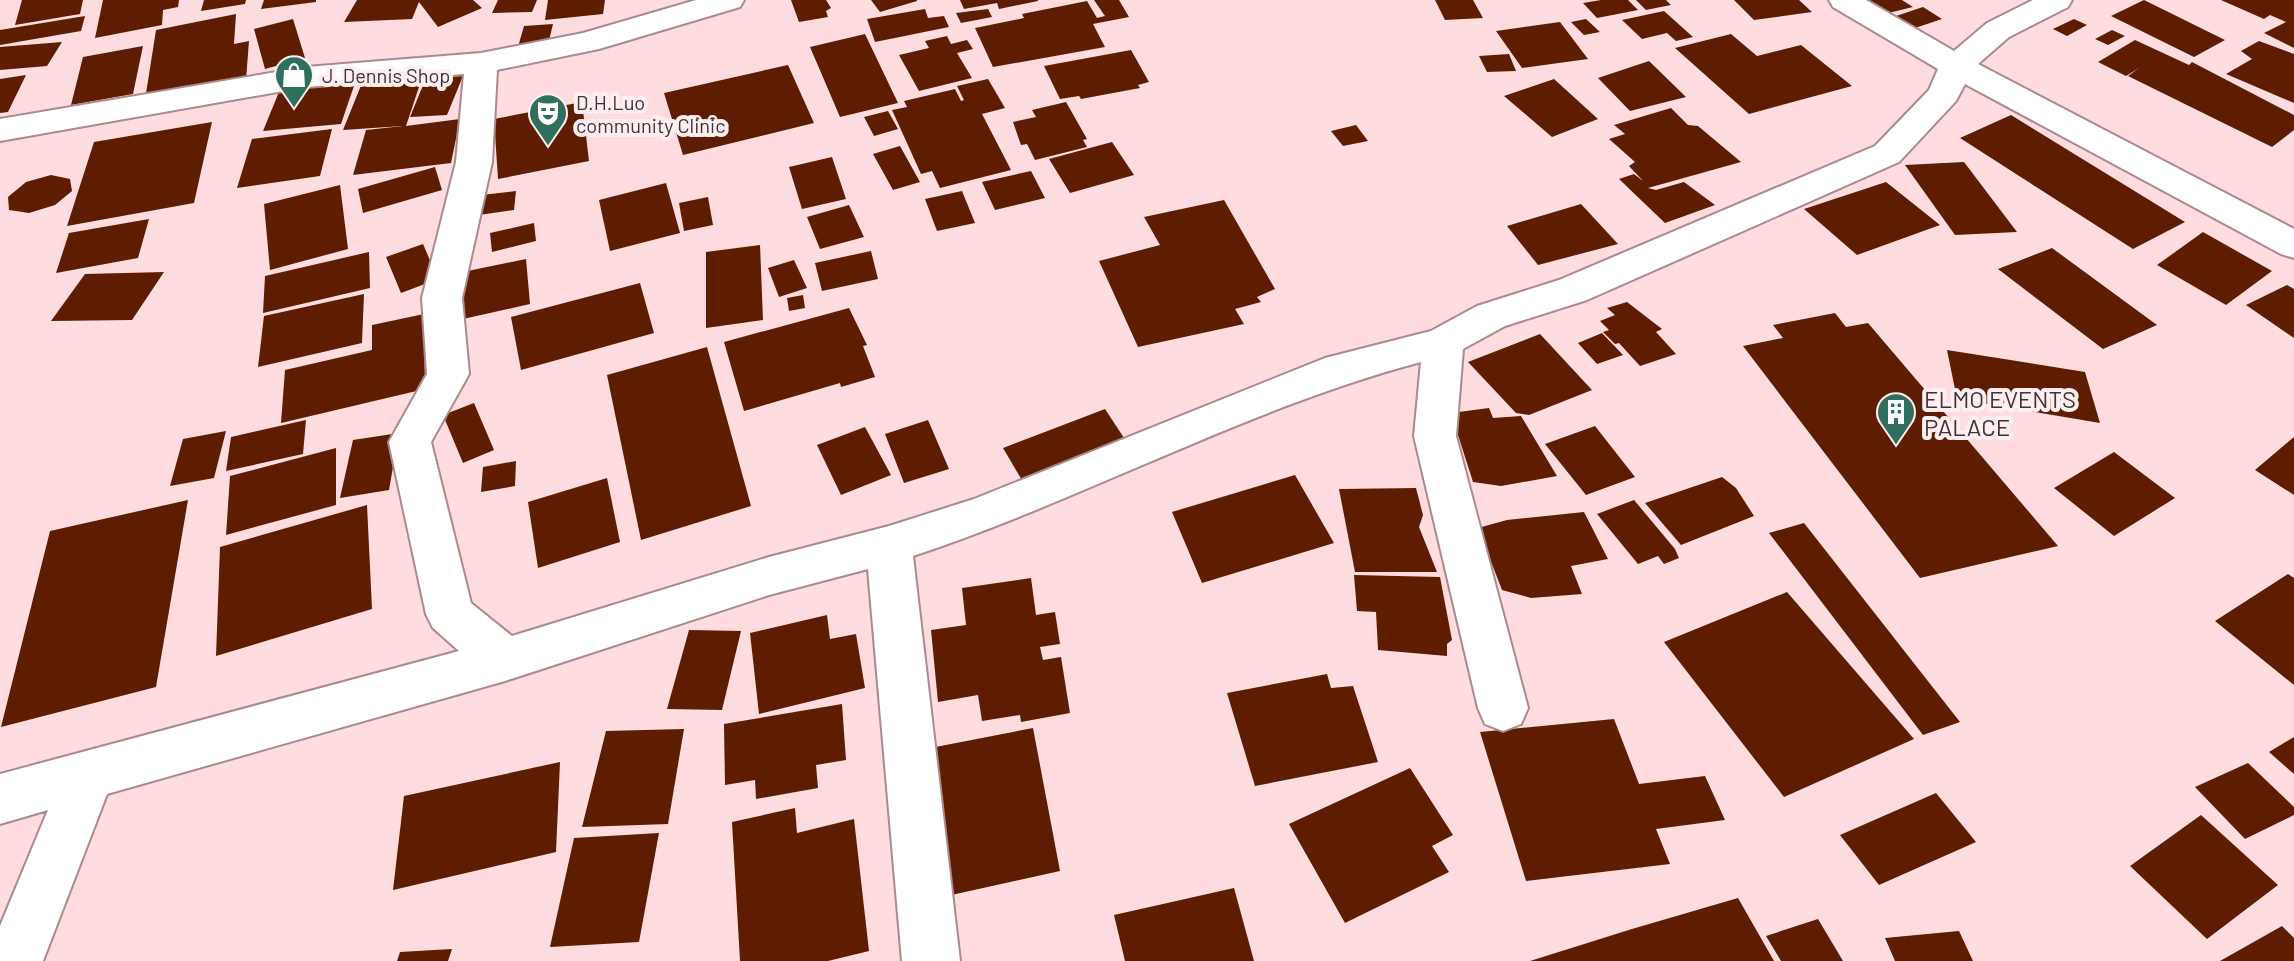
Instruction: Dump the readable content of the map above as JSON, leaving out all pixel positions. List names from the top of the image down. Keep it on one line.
{"places":{"shop":["J. Dennis Shop"],"theatre":["D.H.Luo community Clinic"],"building":["ELMO EVENTS PALACE"]}}
